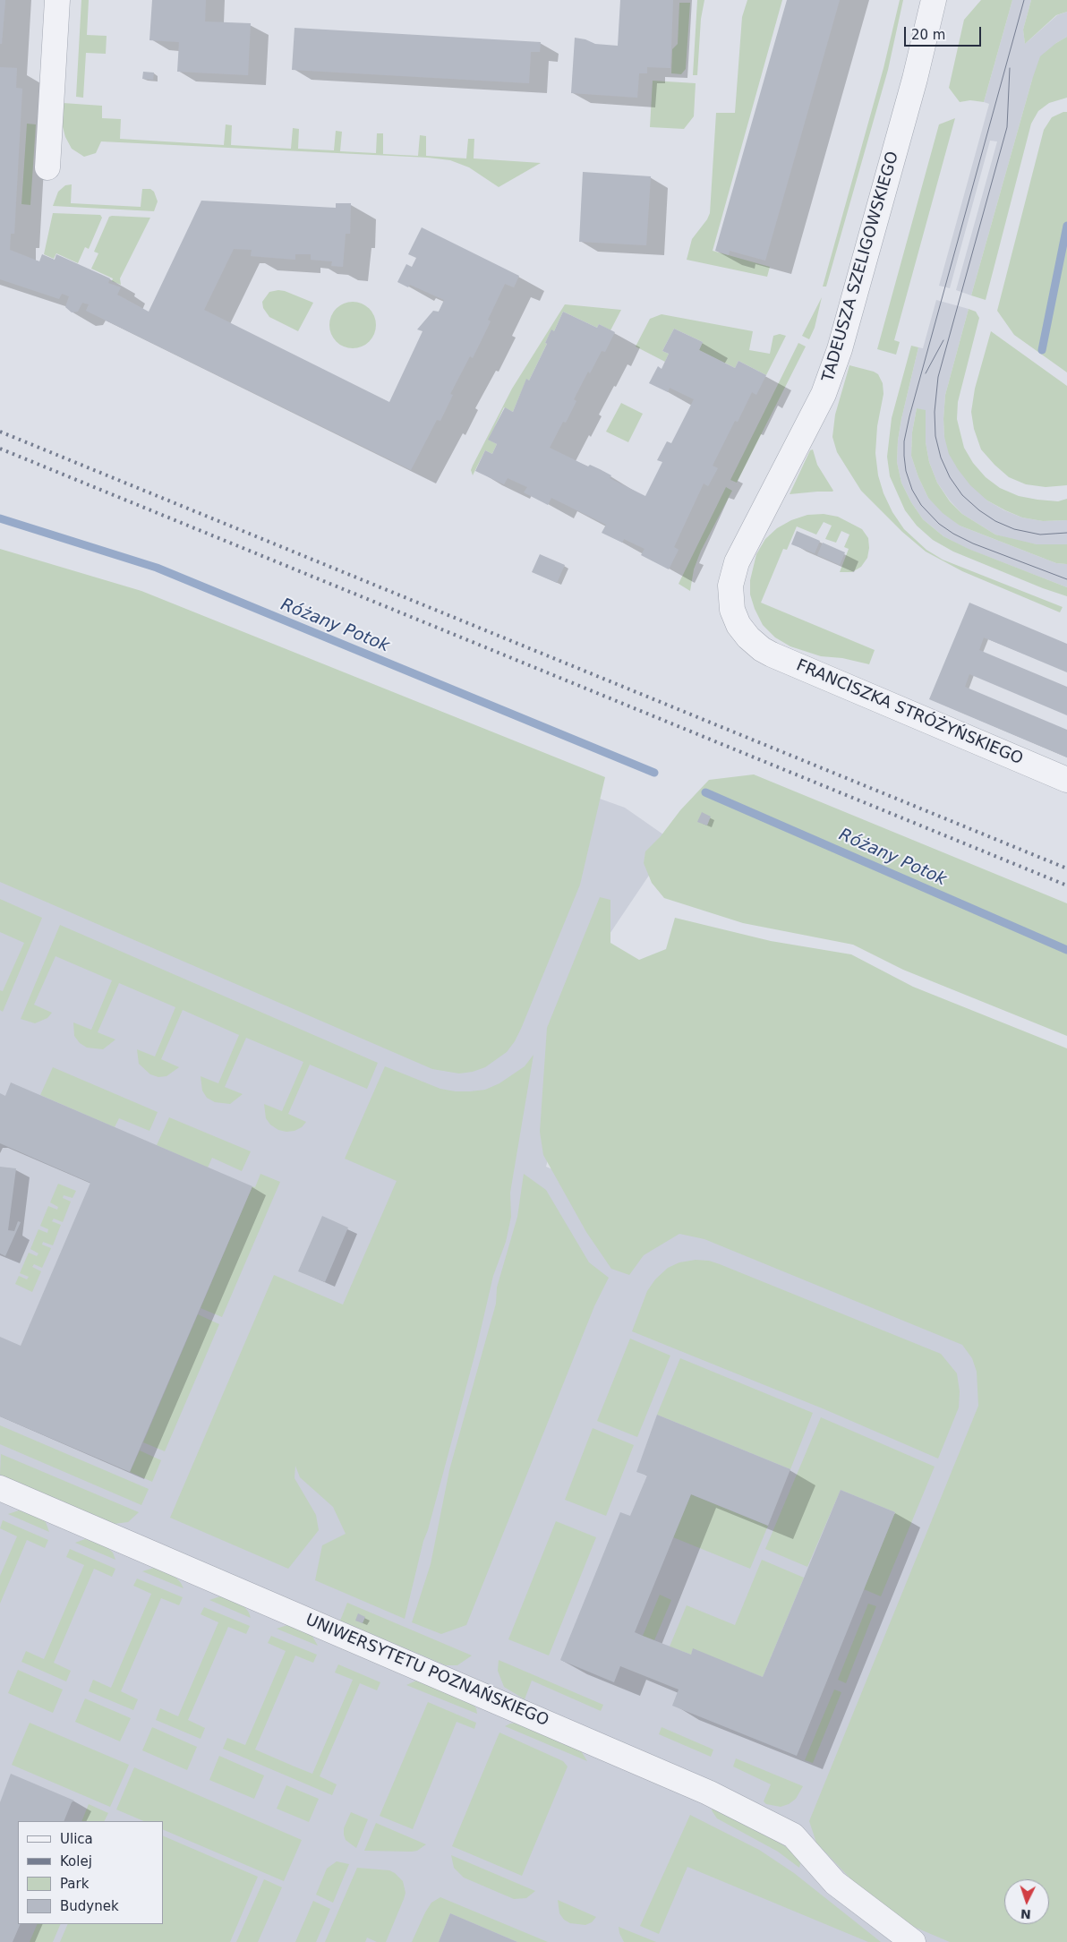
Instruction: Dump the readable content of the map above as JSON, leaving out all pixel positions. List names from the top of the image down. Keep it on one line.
{"streets":{"street":["TADEUSZA SZELIGOWSKIEGO","FRANCISZKA STRÓŻYŃSKIEGO","UNIWERSYTETU POZNAŃSKIEGO"]},"crossings":[["TADEUSZA SZELIGOWSKIEGO","FRANCISZKA STRÓŻYŃSKIEGO"]],"water":["Różany Potok"],"legend":["Ulica","Kolej","Park","Budynek"],"scale_bar":"20 m","north":"bottom"}
